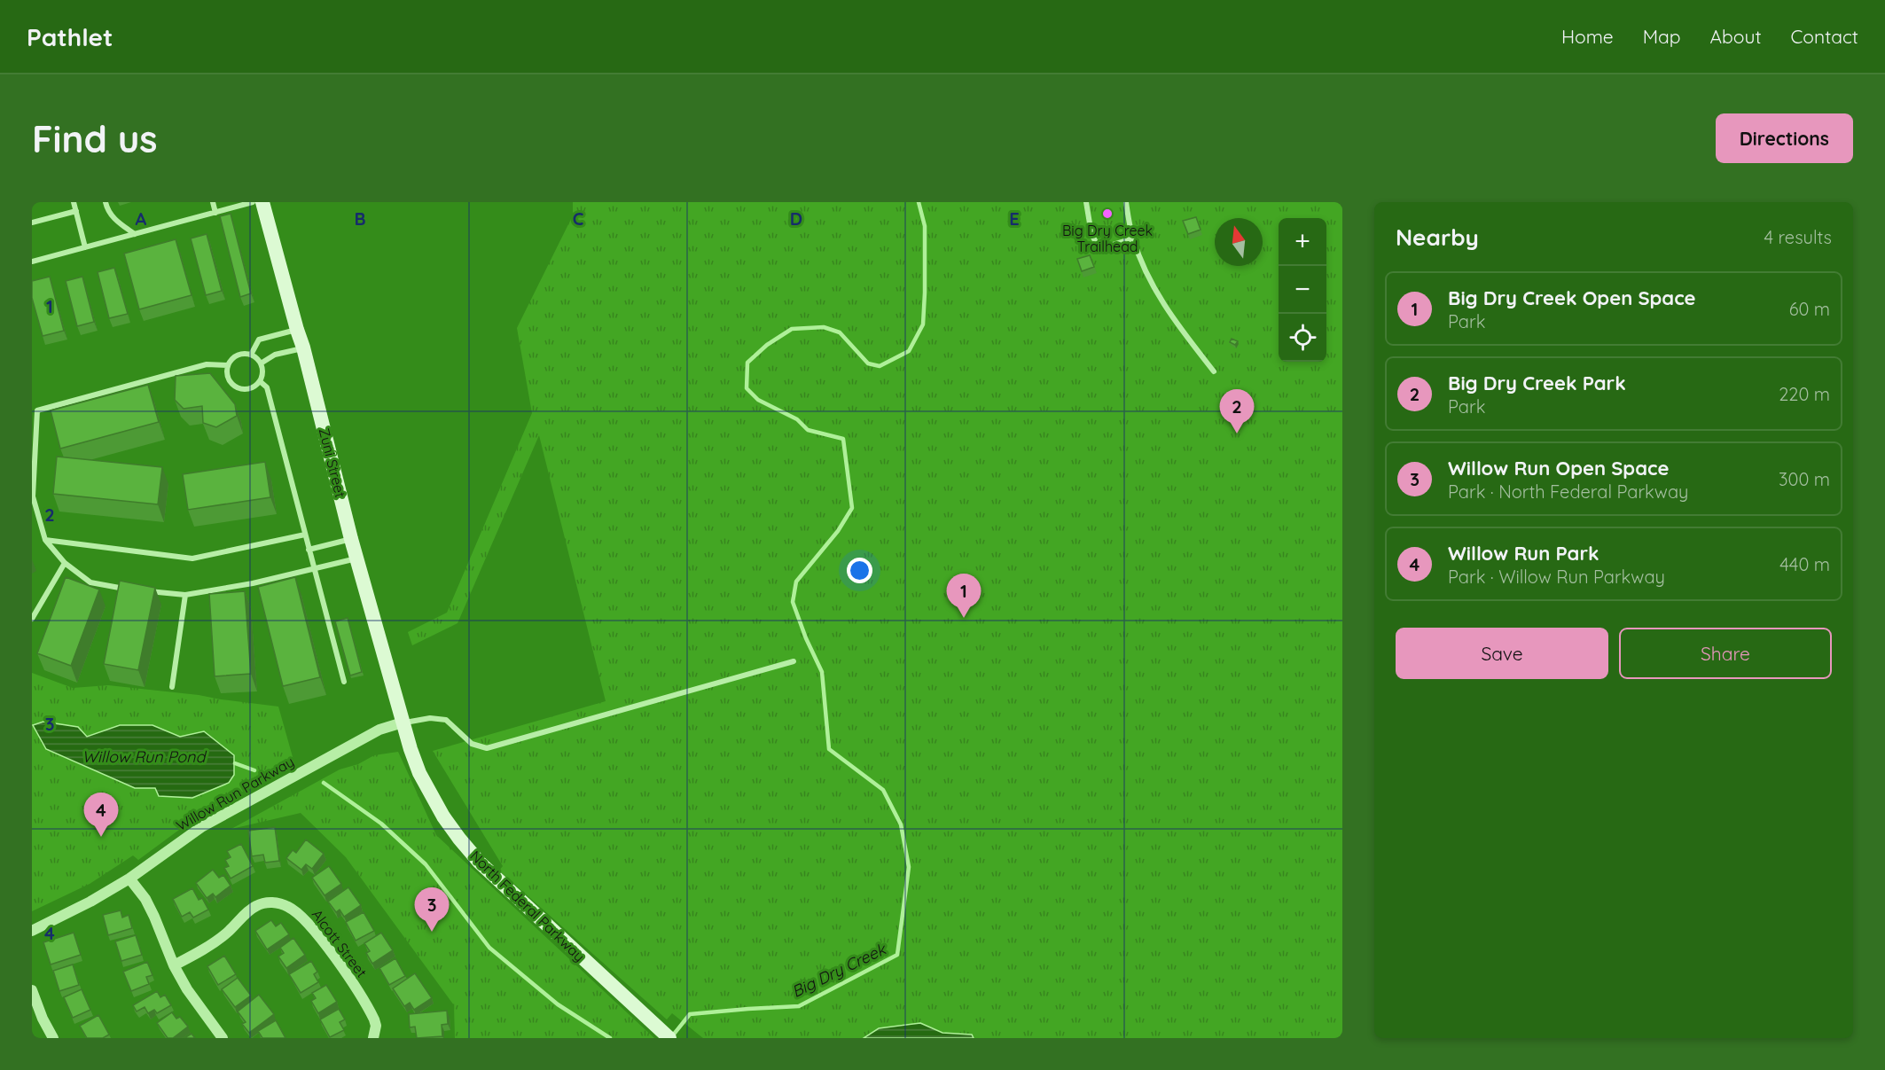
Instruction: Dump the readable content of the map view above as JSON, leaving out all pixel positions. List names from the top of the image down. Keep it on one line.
{"streets":{"main road":["Zuni Street","North Federal Parkway"],"street":["Willow Run Parkway","Alcott Street"]},"crossings":[["Zuni Street","Willow Run Parkway"],["Zuni Street","North Federal Parkway"],["Willow Run Parkway","North Federal Parkway"]],"water":["Willow Run Pond","Big Dry Creek"],"places":["Big Dry Creek Trailhead"],"north":"top","page":{"header":"Pathlet","nav":["Home","Map","About","Contact"],"buttons":["Directions",["Save","Share"]],"title":"Find us","heading":["Nearby","4 results"],"map_buttons":["+","−"],"list":[{"mark":"1","name":"Big Dry Creek Open Space","note":"Park","value":"60 m"},{"mark":"2","name":"Big Dry Creek Park","note":"Park","value":"220 m"},{"mark":"3","name":"Willow Run Open Space","note":"Park · North Federal Parkway","value":"300 m"},{"mark":"4","name":"Willow Run Park","note":"Park · Willow Run Parkway","value":"440 m"}],"pins":["2","1","4","3"]},"grid":{"columns":["A","B","C","D","E"],"rows":["1","2","3","4"]}}
